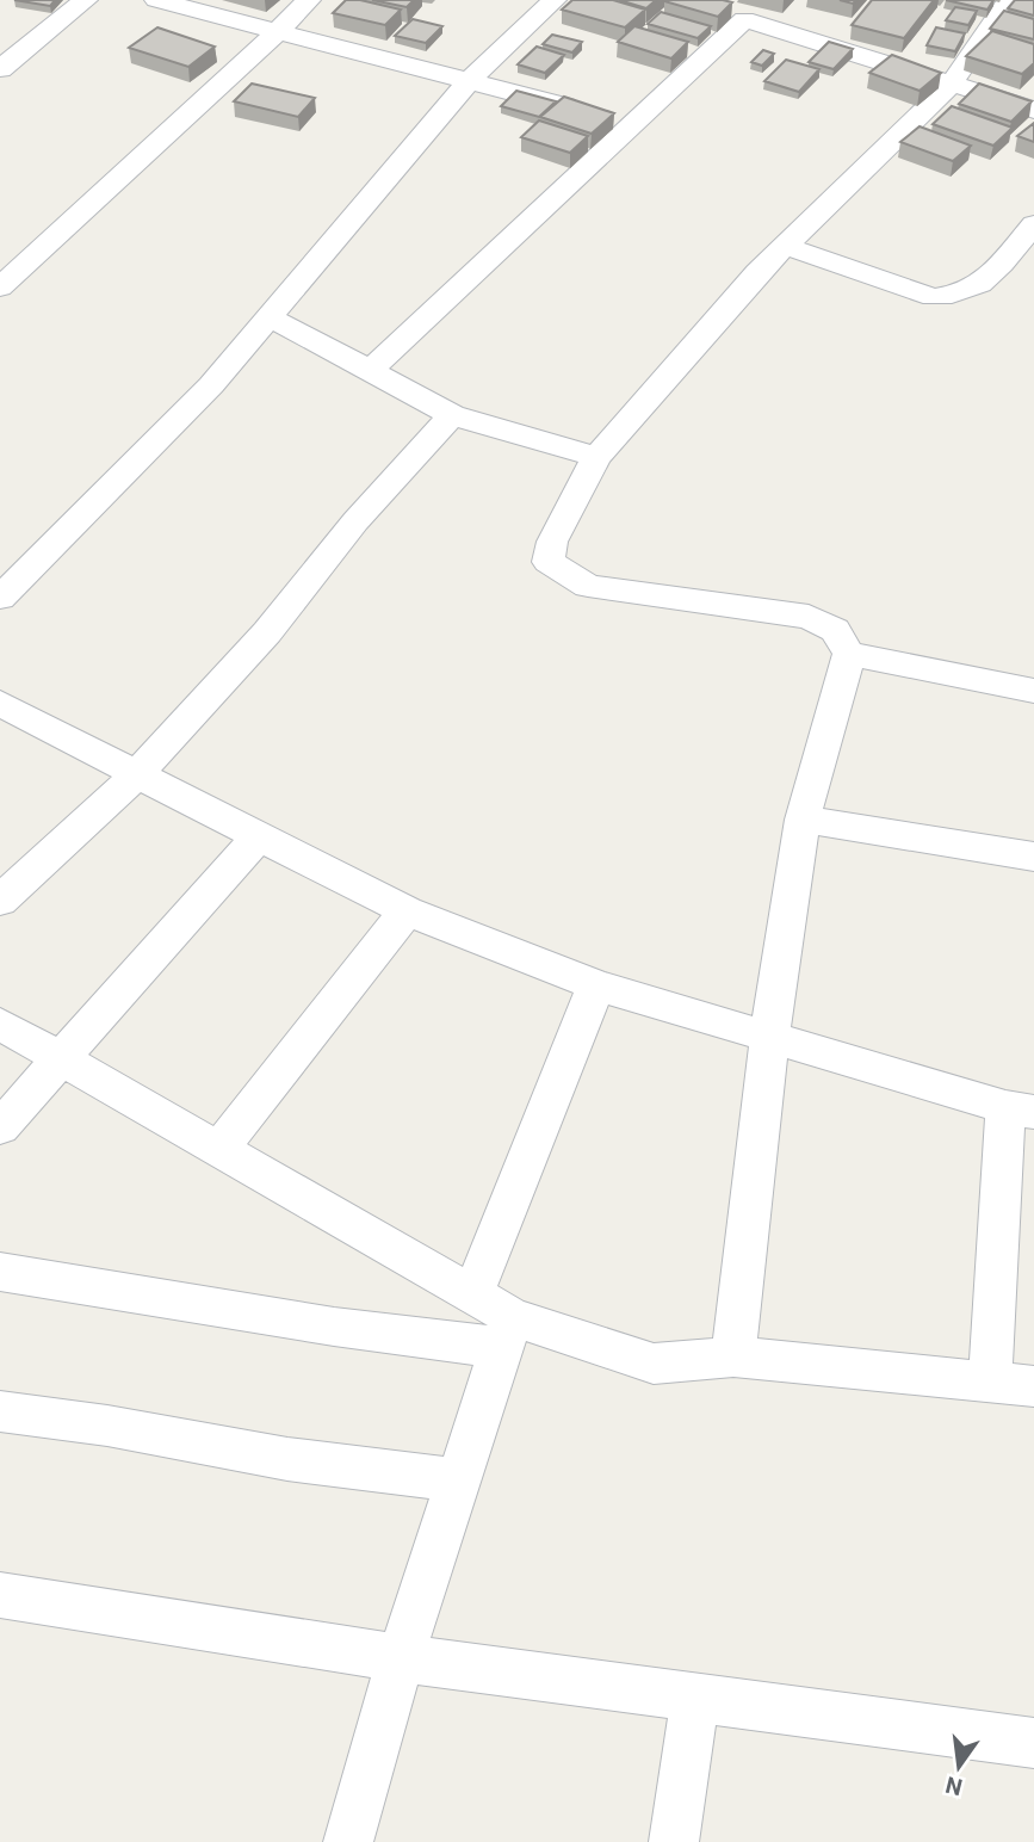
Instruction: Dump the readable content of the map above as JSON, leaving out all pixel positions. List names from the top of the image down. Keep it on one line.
{"north":"bottom"}
